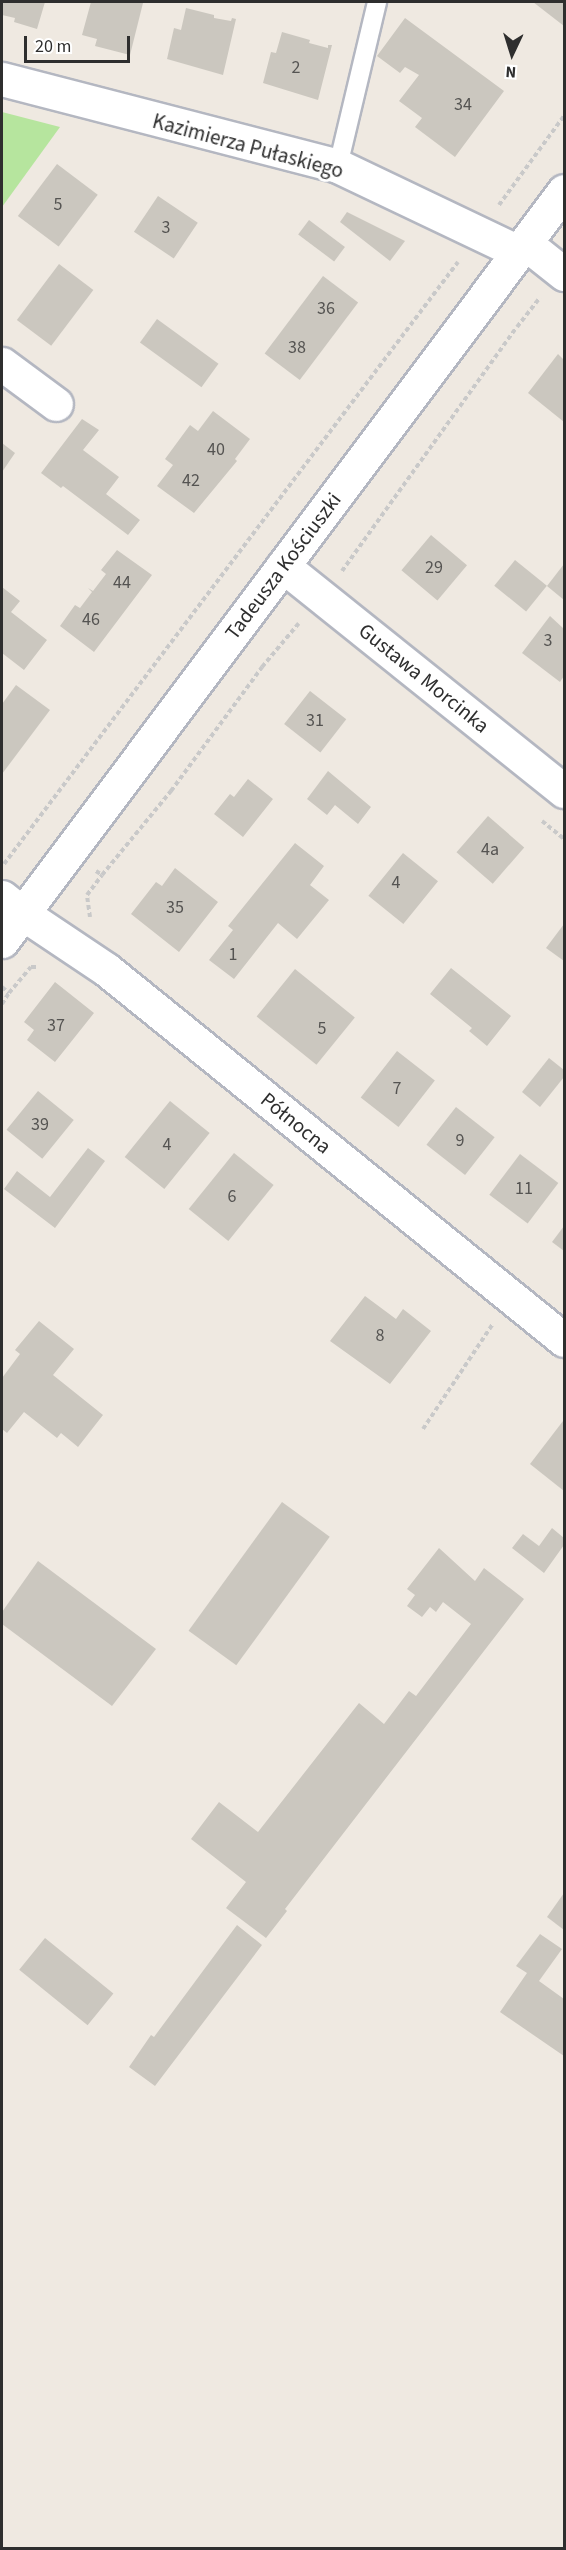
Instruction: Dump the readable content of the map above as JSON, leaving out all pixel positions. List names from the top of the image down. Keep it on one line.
{"streets":{"street":["Kazimierza Pułaskiego","Tadeusza Kościuszki","Gustawa Morcinka","Północna"]},"crossings":[["Kazimierza Pułaskiego","Tadeusza Kościuszki"],["Tadeusza Kościuszki","Gustawa Morcinka"],["Tadeusza Kościuszki","Północna"]],"house_numbers":["2","34","5","3","36","38","40","42","29","44","46","3","31","4a","4","35","1","37","5","7","39","9","4","11","6","8"],"scale_bar":"20 m","north":"bottom"}
